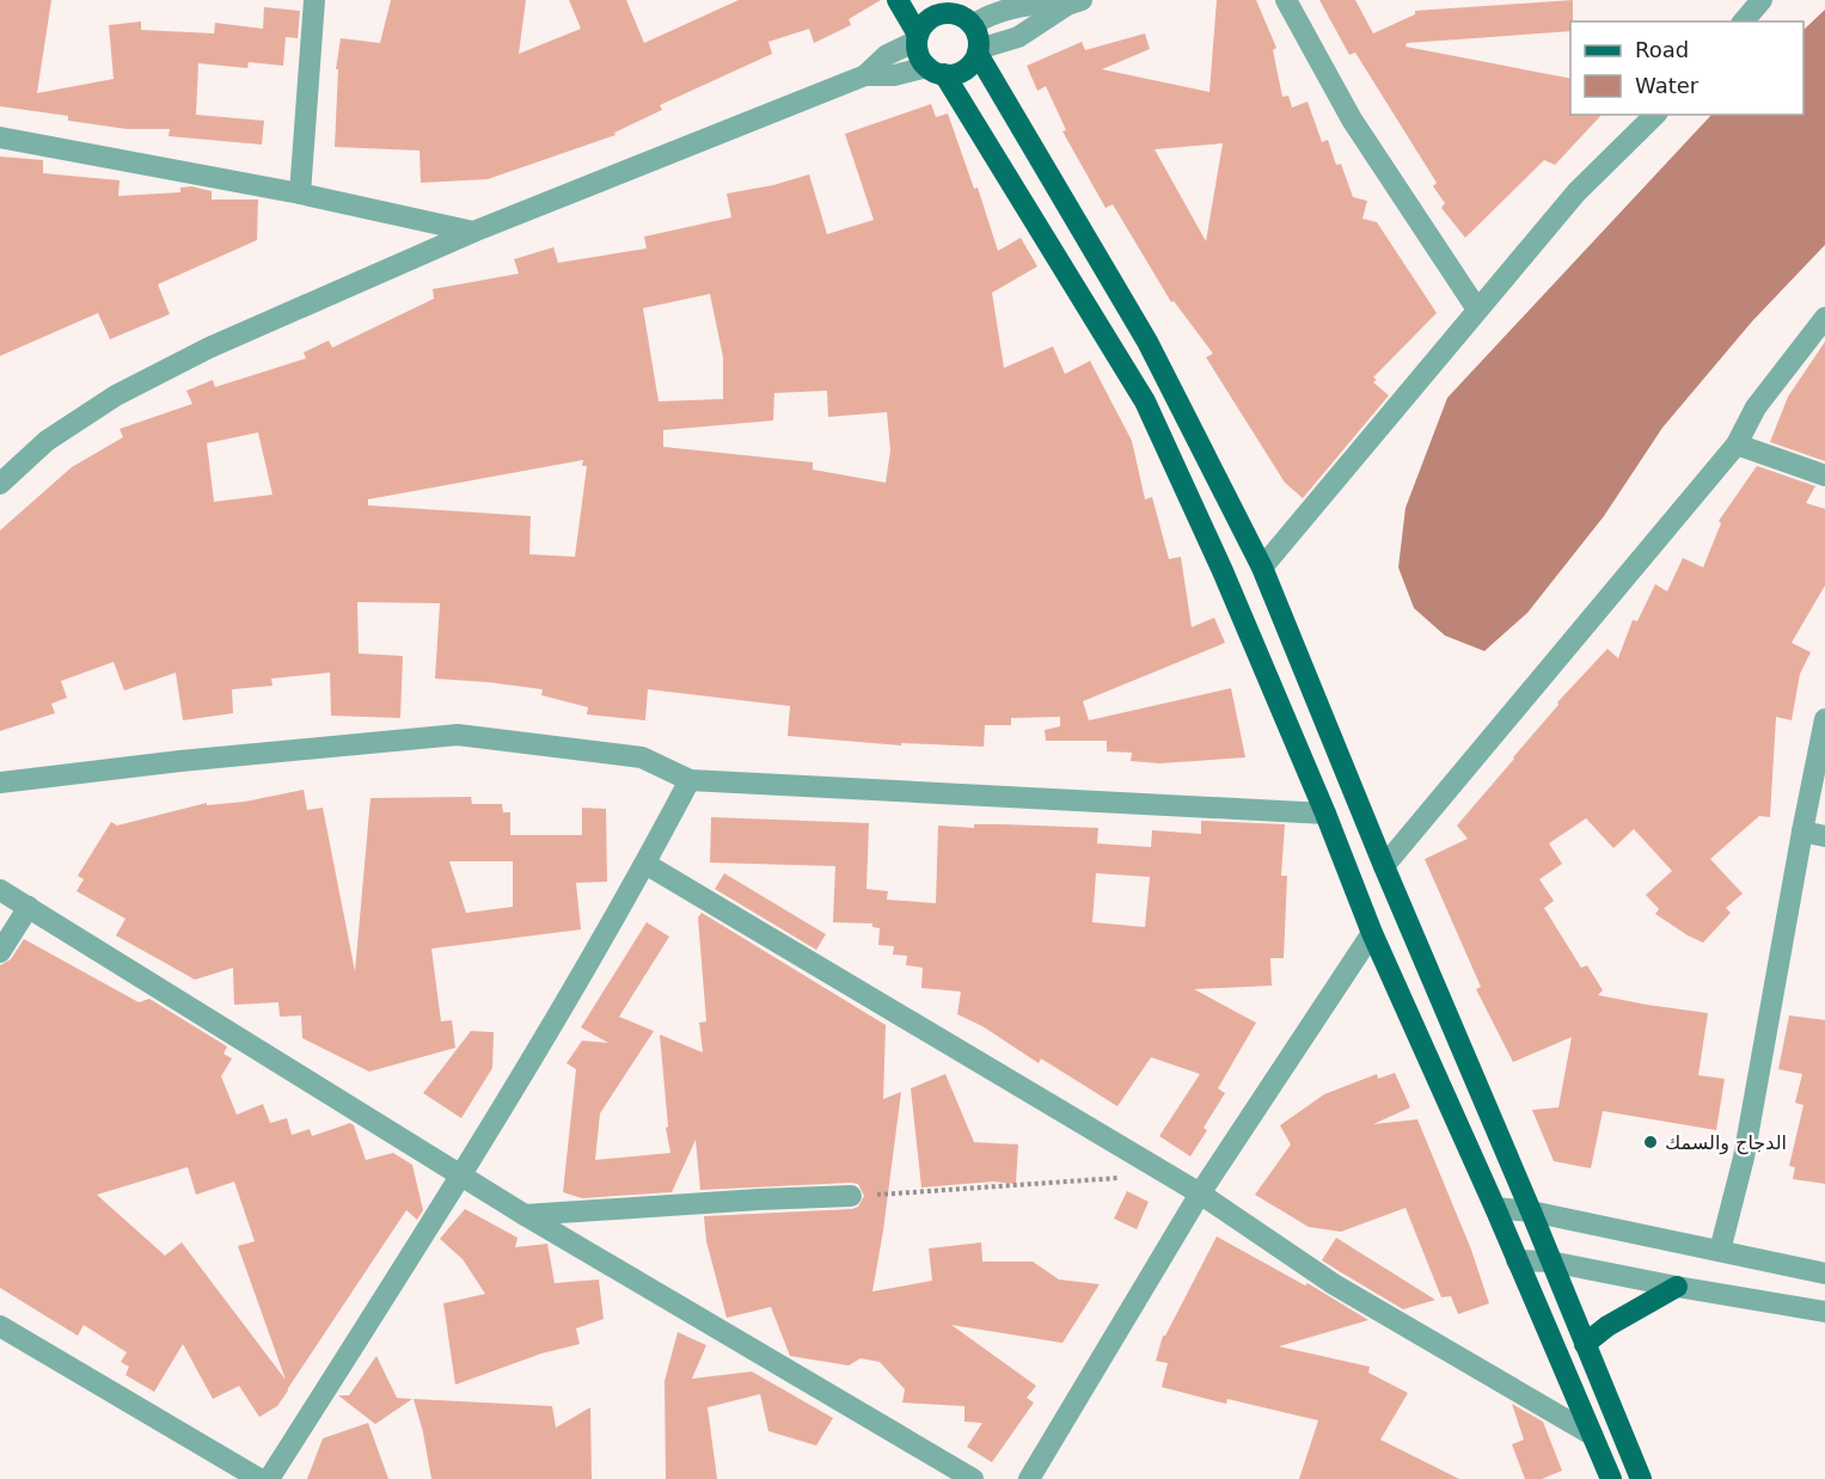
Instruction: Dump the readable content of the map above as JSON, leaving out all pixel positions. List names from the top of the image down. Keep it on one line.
{"places":["الدجاج والسمك"],"legend":["Road","Water"]}
